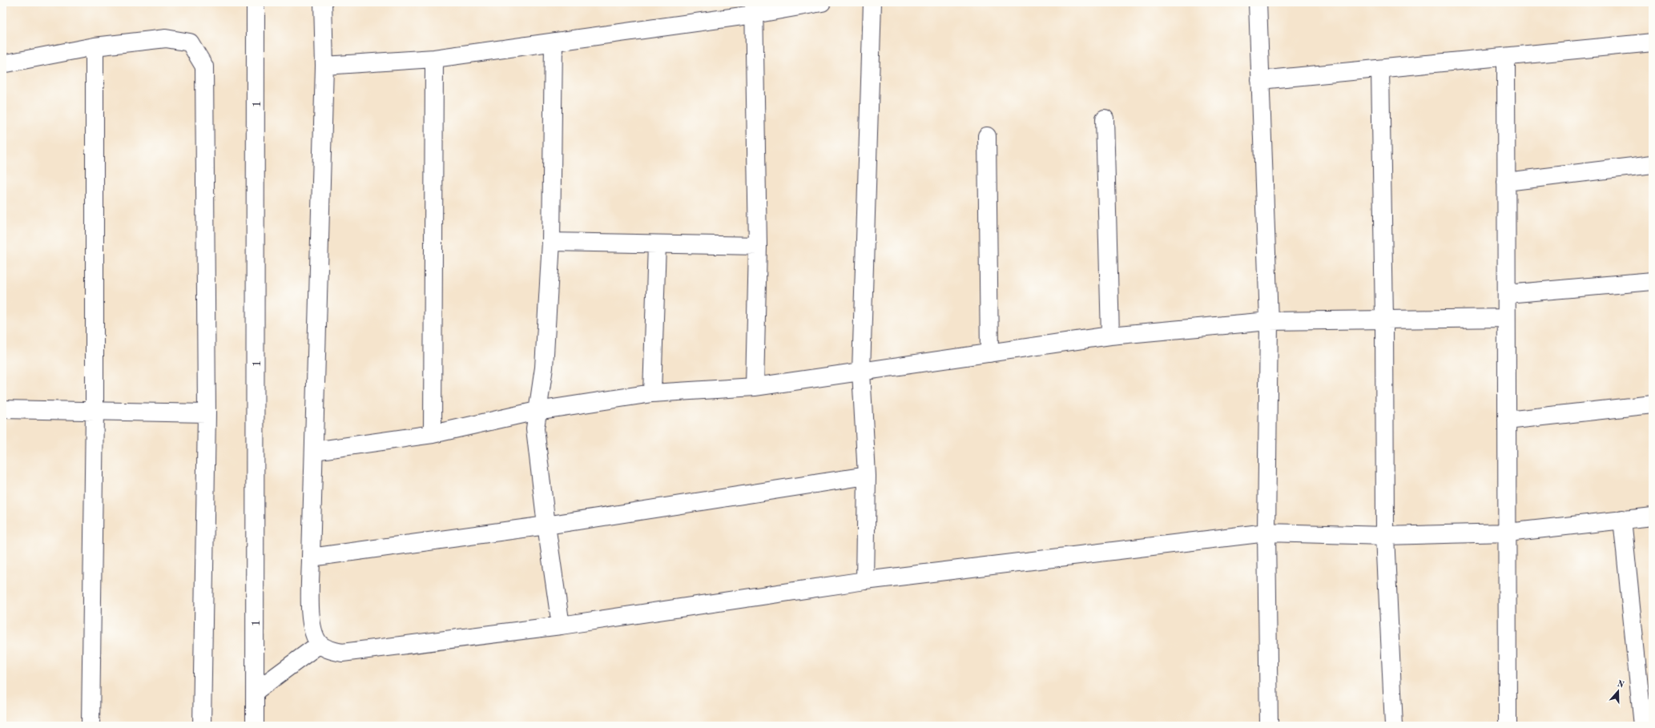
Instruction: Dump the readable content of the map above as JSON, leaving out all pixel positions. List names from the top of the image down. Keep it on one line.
{"streets":{"street":["1"]},"north":"top"}
